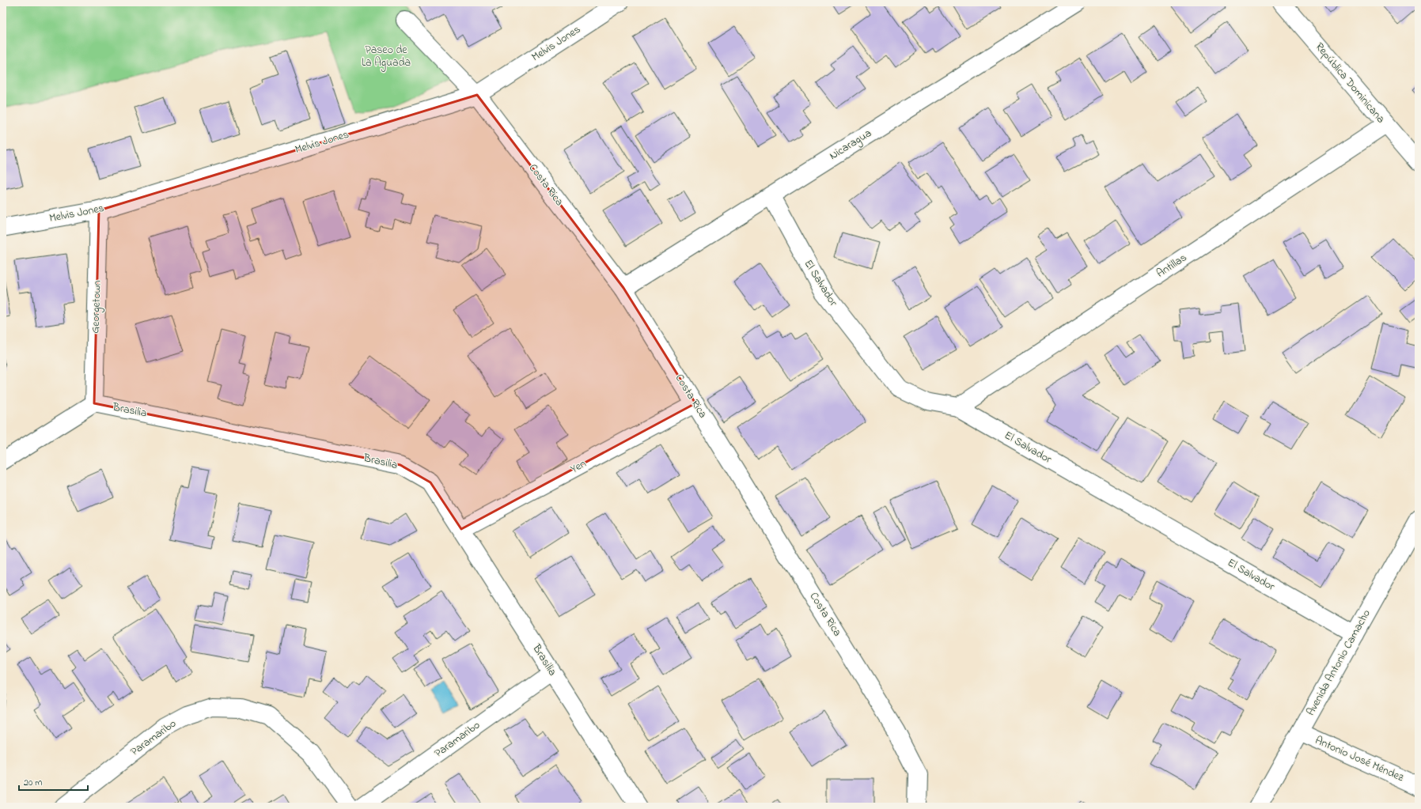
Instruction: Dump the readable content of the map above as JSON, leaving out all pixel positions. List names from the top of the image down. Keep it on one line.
{"streets":{"street":["Melvis Jones","República Dominicana","Nicaragua","Costa Rica","Antillas","El Salvador","Georgetown","Brasilia","Yen","Avenida Antonio Camacho","Paramaribo","Antonio José Méndez"]},"crossings":[["Melvis Jones","Costa Rica"],["Melvis Jones","Georgetown"],["República Dominicana","Antillas"],["Nicaragua","Costa Rica"],["Nicaragua","El Salvador"],["Costa Rica","Yen"],["Antillas","El Salvador"],["El Salvador","Avenida Antonio Camacho"],["Georgetown","Brasilia"],["Brasilia","Yen"],["Brasilia","Paramaribo"],["Avenida Antonio Camacho","Antonio José Méndez"]],"parks":["Paseo de La Aguada"],"scale_bar":"20 m"}
